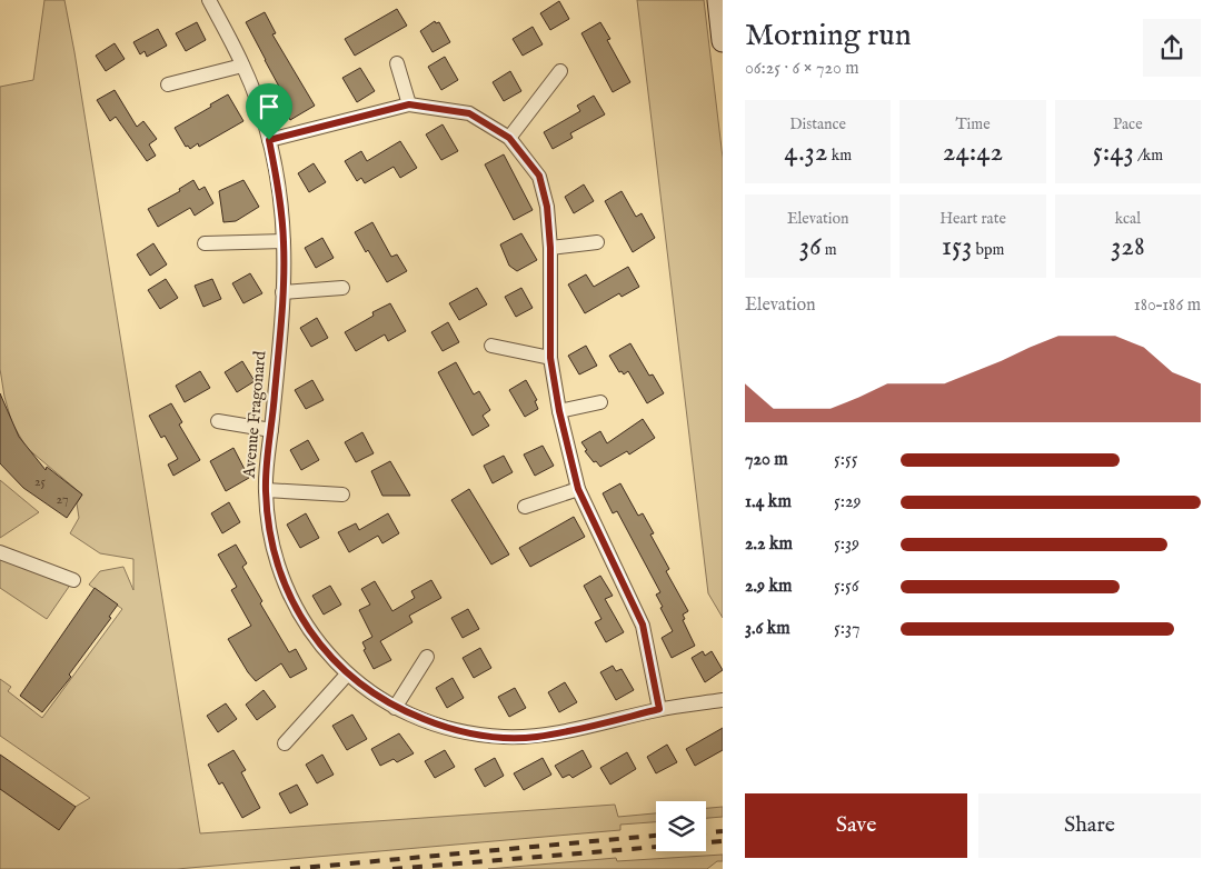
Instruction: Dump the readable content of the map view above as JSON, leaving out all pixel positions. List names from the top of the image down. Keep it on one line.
{"streets":{"street":["Avenue Fragonard"]},"house_numbers":["25","27"],"page":{"heading":["Morning run","06:25 · 6 × 720 m"],"stats":[["Distance","4.32 km"],["Time","24:42"],["Pace","5:43 /km"],["Elevation","36 m"],["Heart rate","153 bpm"],["kcal","328"]],"chart":["Elevation","180–186 m"],"list":[{"name":"720 m","note":"5:55"},{"name":"1.4 km","note":"5:29"},{"name":"2.2 km","note":"5:39"},{"name":"2.9 km","note":"5:56"},{"name":"3.6 km","note":"5:37"}],"buttons":["Save","Share"]}}
